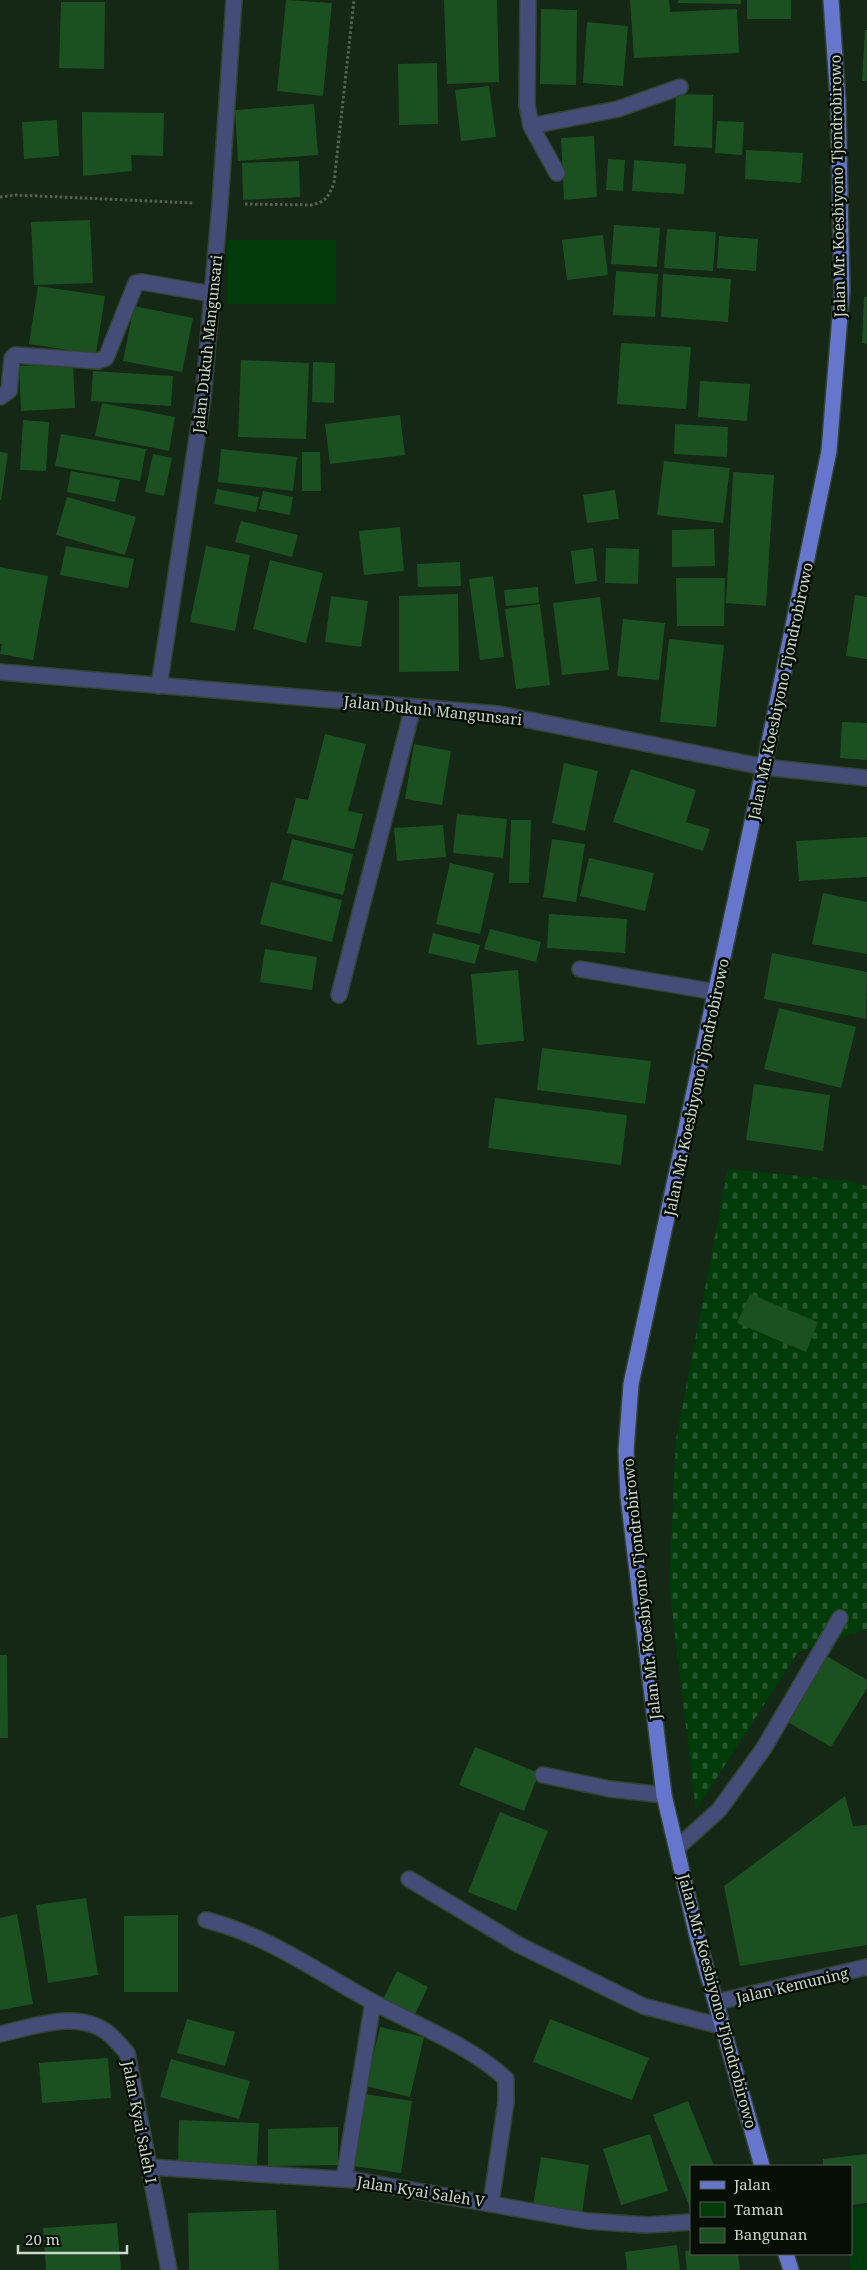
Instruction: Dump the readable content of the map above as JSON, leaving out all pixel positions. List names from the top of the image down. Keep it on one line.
{"streets":{"main road":["Jalan Mr. Koesbiyono Tjondrobirowo"],"street":["Jalan Dukuh Mangunsari","Jalan Kemuning","Jalan Kyai Saleh I","Jalan Kyai Saleh V"]},"crossings":[["Jalan Mr. Koesbiyono Tjondrobirowo","Jalan Dukuh Mangunsari"],["Jalan Mr. Koesbiyono Tjondrobirowo","Jalan Kemuning"],["Jalan Kyai Saleh I","Jalan Kyai Saleh V"]],"legend":["Jalan","Taman","Bangunan"],"scale_bar":"20 m"}
